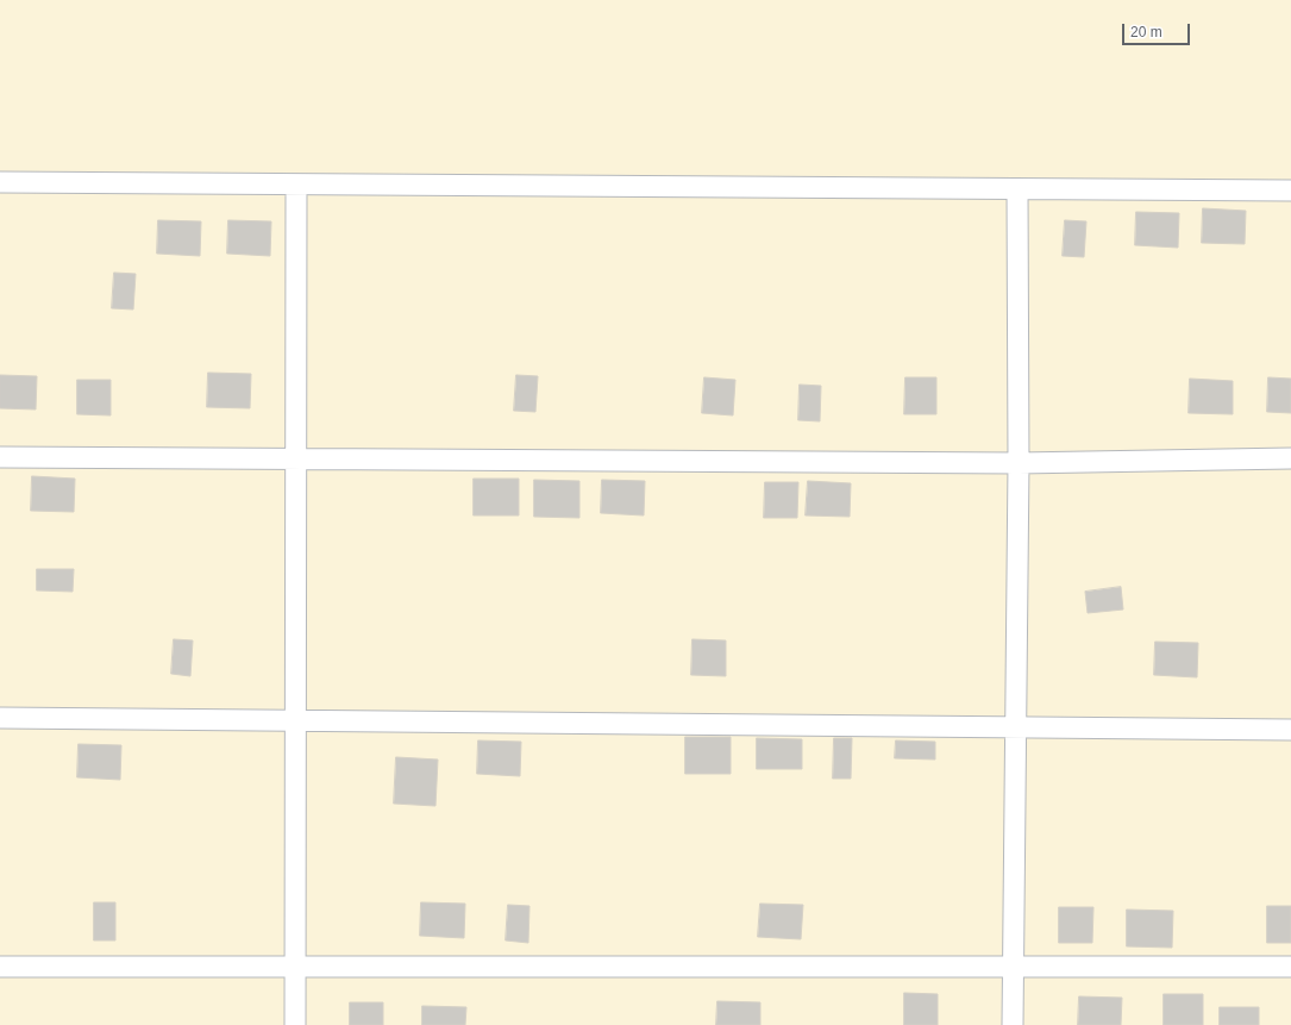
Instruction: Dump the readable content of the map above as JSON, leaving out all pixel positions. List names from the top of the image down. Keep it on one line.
{"scale_bar":"20 m"}
